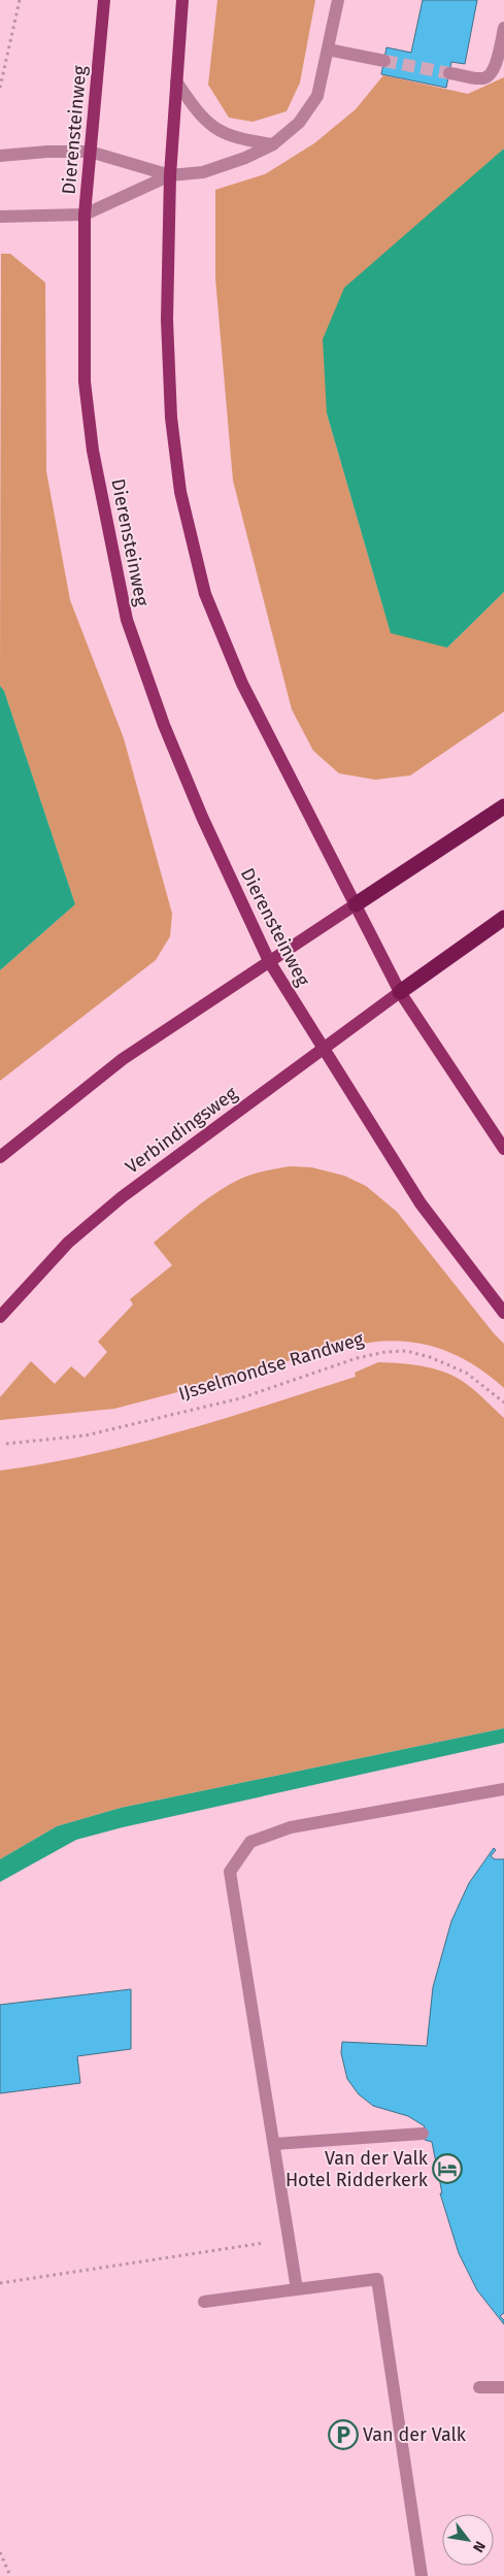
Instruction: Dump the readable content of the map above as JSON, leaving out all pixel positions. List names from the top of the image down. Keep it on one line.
{"streets":{"main road":["Dierensteinweg","Verbindingsweg"],"path":["IJsselmondse Randweg"]},"crossings":[["Dierensteinweg","Verbindingsweg"]],"places":{"hotel":["Van der Valk Hotel Ridderkerk"],"parking":["Van der Valk"]},"north":"bottom right"}
